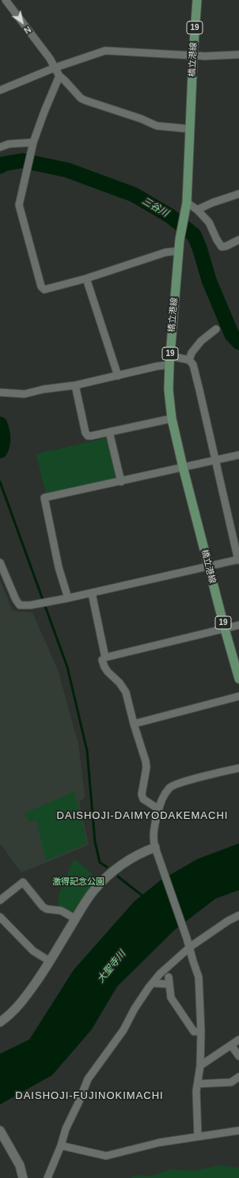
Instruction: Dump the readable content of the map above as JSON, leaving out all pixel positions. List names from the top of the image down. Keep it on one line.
{"streets":{"main road":["19","橋立港線"]},"districts":["DAISHOJI-DAIMYODAKEMACHI","DAISHOJI-FUJINOKIMACHI"],"water":["三谷川","大聖寺川"],"parks":["激得記念公園"],"north":"bottom right"}
